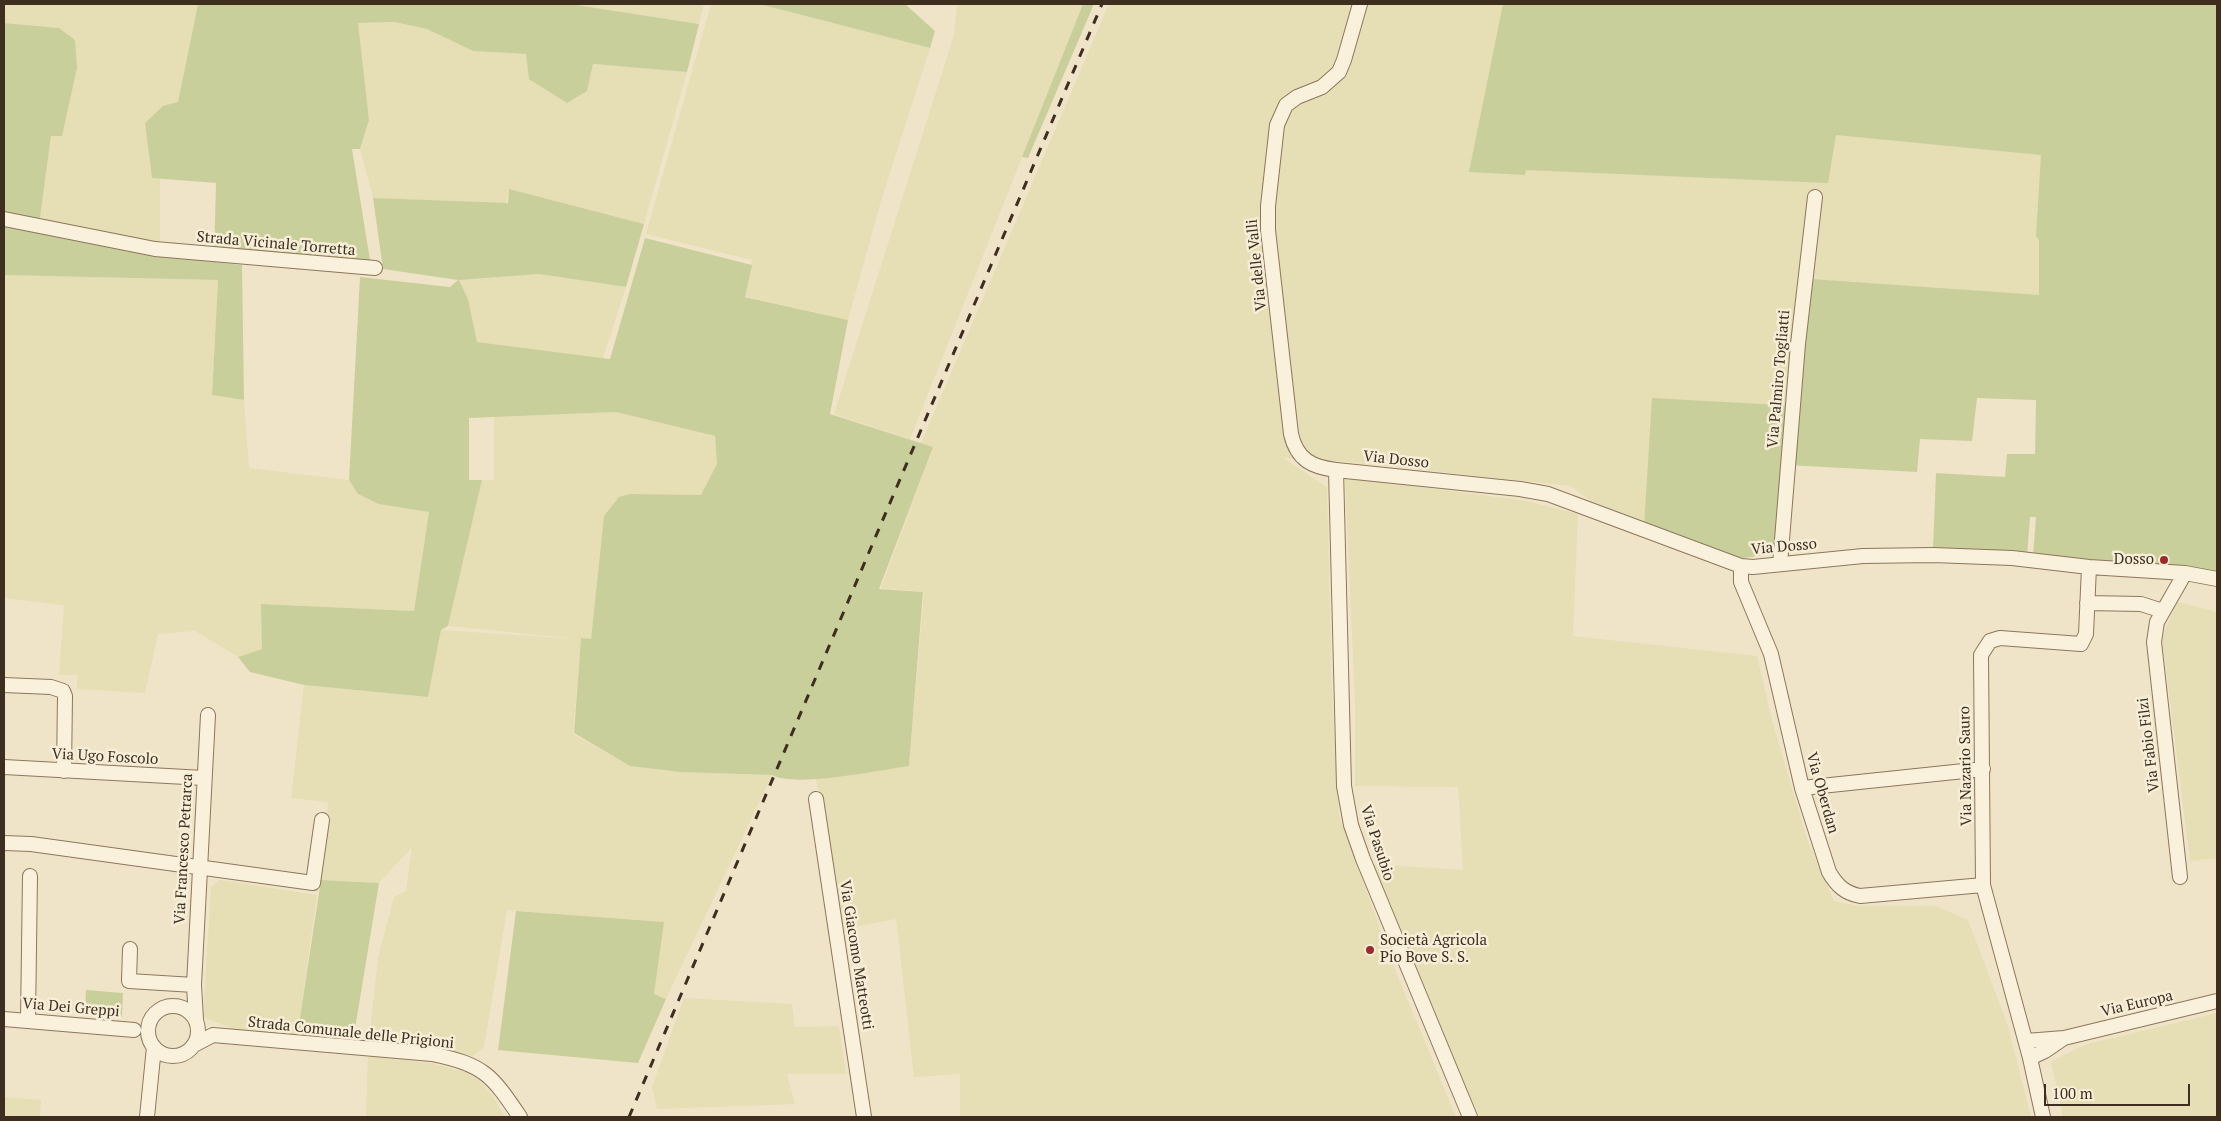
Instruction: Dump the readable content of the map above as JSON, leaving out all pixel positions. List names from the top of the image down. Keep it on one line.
{"streets":{"street":["Strada Vicinale Torretta","Via delle Valli","Via Palmiro Togliatti","Via Dosso","Via Fabio Filzi","Via Ugo Foscolo","Via Nazario Sauro","Via Oberdan","Via Pasubio","Via Francesco Petrarca","Via Giacomo Matteotti","Via Europa","Via Dei Greppi","Strada Comunale delle Prigioni"]},"crossings":[["Via delle Valli","Via Dosso"],["Via delle Valli","Via Pasubio"],["Via Palmiro Togliatti","Via Dosso"],["Via Dosso","Via Fabio Filzi"],["Via Dosso","Via Nazario Sauro"],["Via Dosso","Via Oberdan"],["Via Dosso","Via Pasubio"],["Via Ugo Foscolo","Via Francesco Petrarca"],["Via Nazario Sauro","Via Oberdan"],["Via Nazario Sauro","Via Europa"]],"places":["Dosso","Società Agricola Pio Bove S. S."],"scale_bar":"100 m"}
